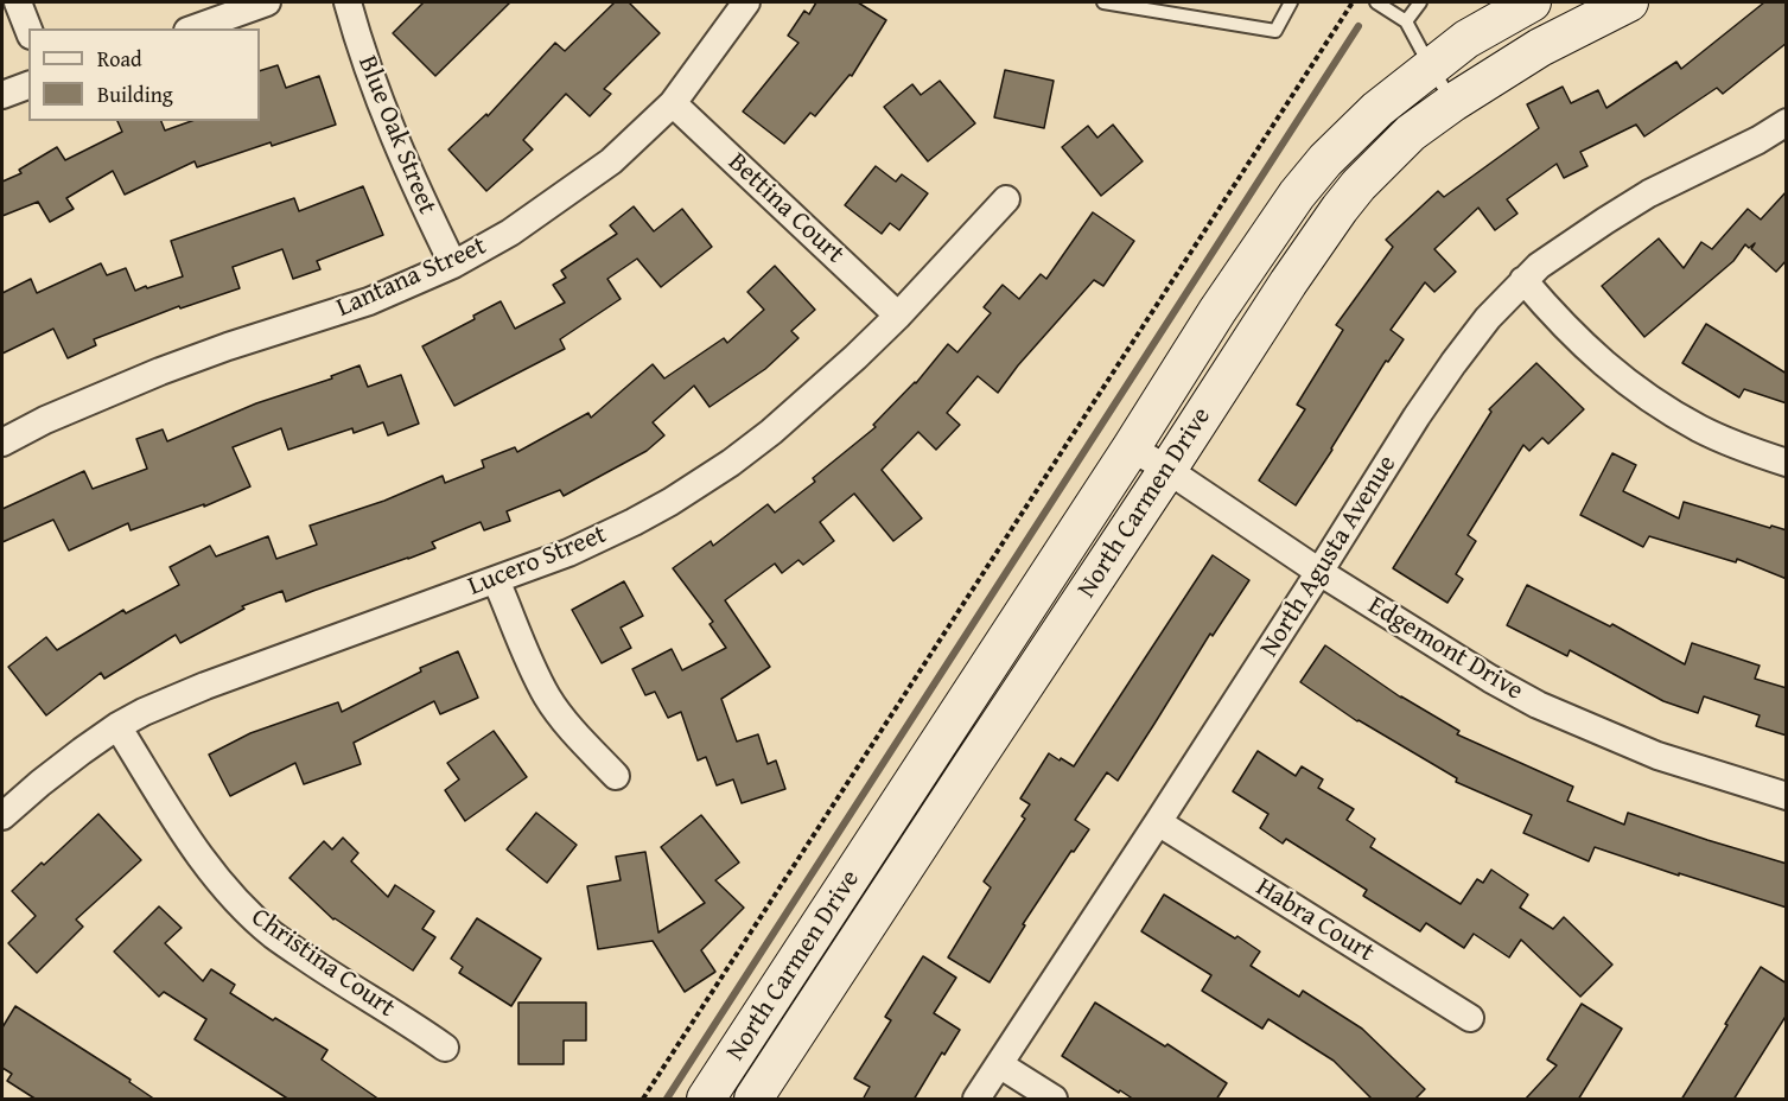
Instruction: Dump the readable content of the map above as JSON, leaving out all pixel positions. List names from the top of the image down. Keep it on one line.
{"streets":{"main road":["North Carmen Drive"],"street":["Blue Oak Street","Bettina Court","Lantana Street","North Agusta Avenue","Lucero Street","Edgemont Drive","Habra Court","Christina Court"]},"crossings":[["Blue Oak Street","Lantana Street"],["Bettina Court","Lantana Street"],["Bettina Court","Lucero Street"],["North Carmen Drive","Edgemont Drive"],["North Agusta Avenue","Edgemont Drive"],["North Agusta Avenue","Habra Court"],["Lucero Street","Christina Court"]],"legend":["Road","Building"]}
